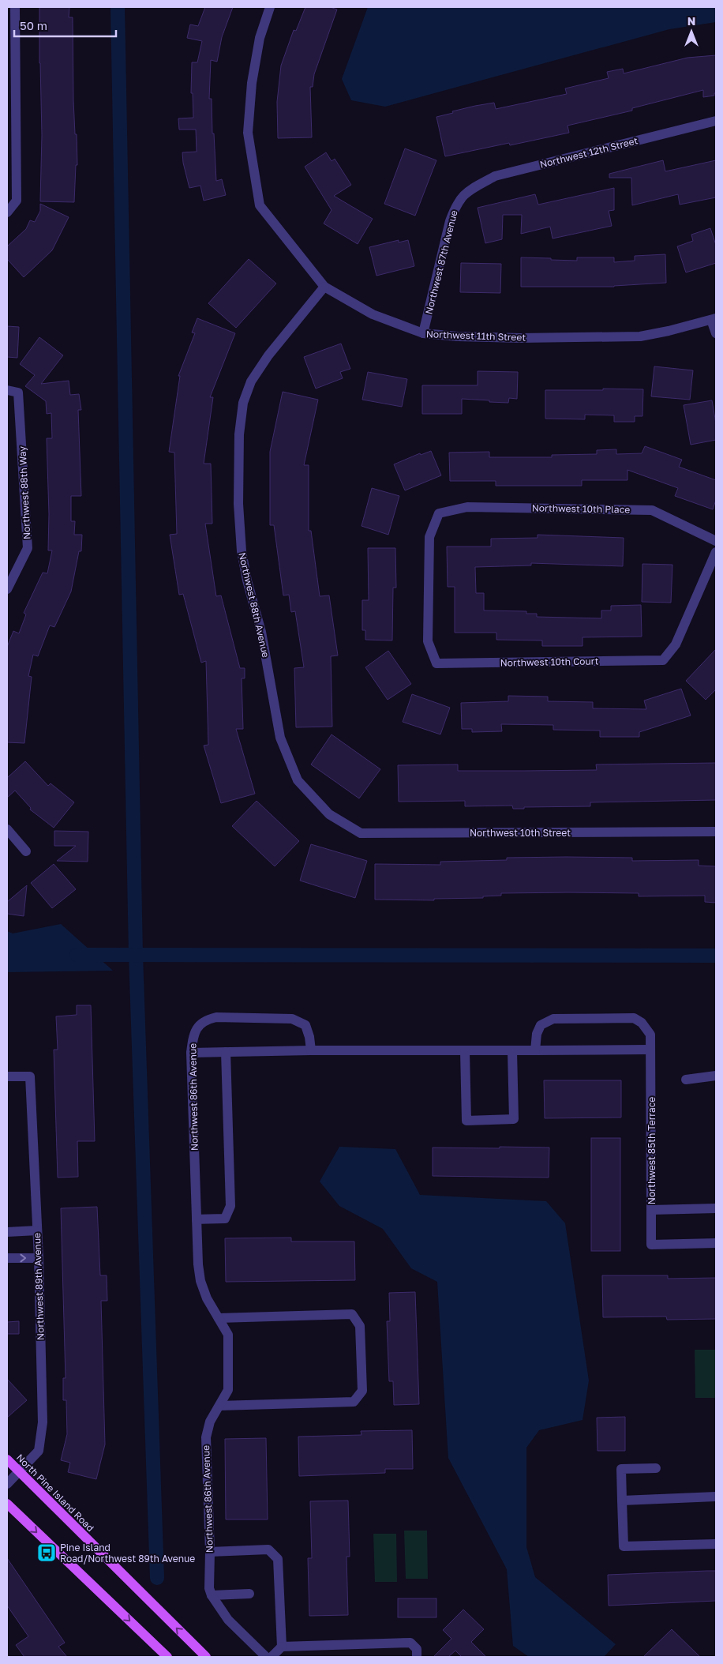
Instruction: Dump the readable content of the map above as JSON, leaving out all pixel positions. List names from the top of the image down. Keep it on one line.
{"streets":{"main road":["North Pine Island Road"],"street":["Northwest 12th Street","Northwest 87th Avenue","Northwest 11th Street","Northwest 88th Way","Northwest 10th Place","Northwest 88th Avenue","Northwest 10th Court","Northwest 10th Street","Northwest 86th Avenue","Northwest 85th Terrace","Northwest 89th Avenue"]},"crossings":[["Northwest 12th Street","Northwest 87th Avenue"],["Northwest 87th Avenue","Northwest 11th Street"],["Northwest 11th Street","Northwest 88th Avenue"],["Northwest 10th Place","Northwest 10th Court"],["Northwest 88th Avenue","Northwest 10th Street"],["Northwest 89th Avenue","North Pine Island Road"]],"places":{"bus stop":["Pine Island Road/Northwest 89th Avenue"]},"scale_bar":"50 m","north":"top"}
